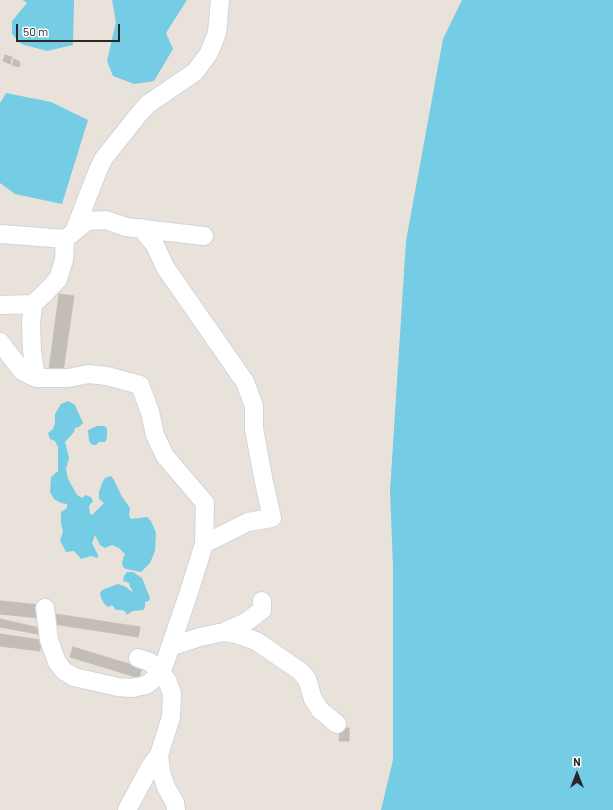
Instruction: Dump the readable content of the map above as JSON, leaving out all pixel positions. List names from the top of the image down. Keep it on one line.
{"scale_bar":"50 m","north":"top"}
